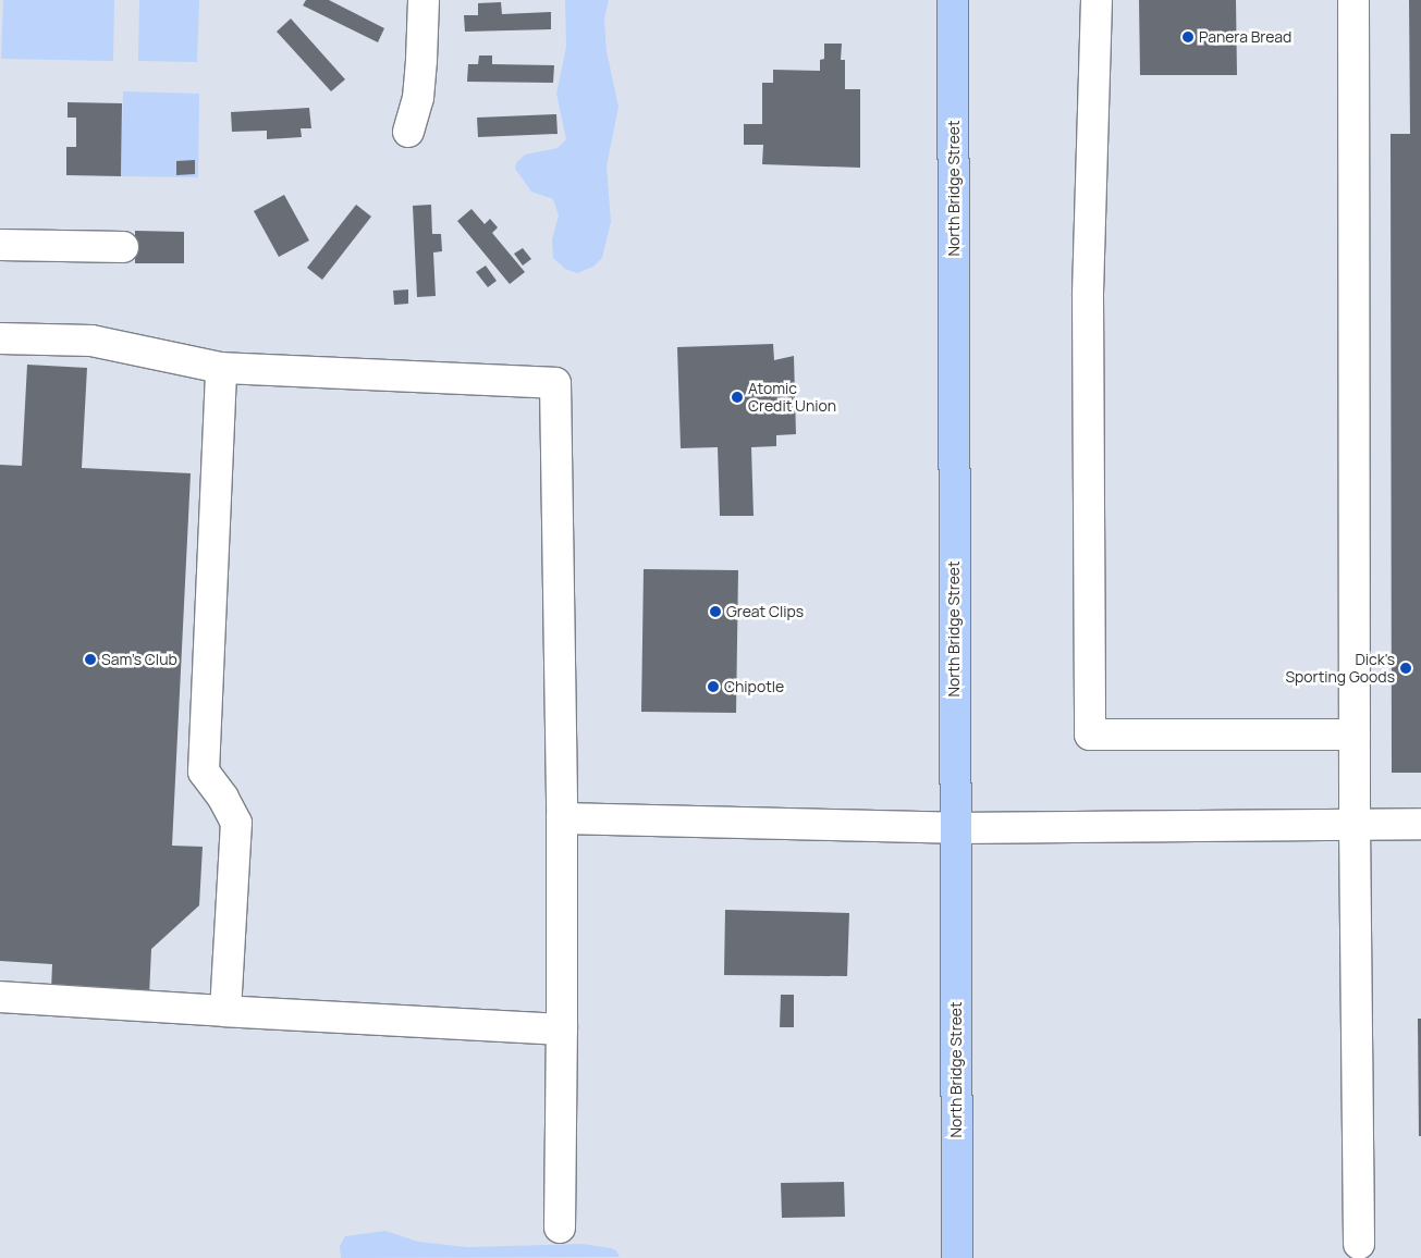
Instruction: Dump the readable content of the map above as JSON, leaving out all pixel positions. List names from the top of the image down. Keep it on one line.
{"streets":{"main road":["North Bridge Street"]},"places":["Panera Bread","Atomic Credit Union","Great Clips","Sam's Club","Dick's Sporting Goods","Chipotle"]}
